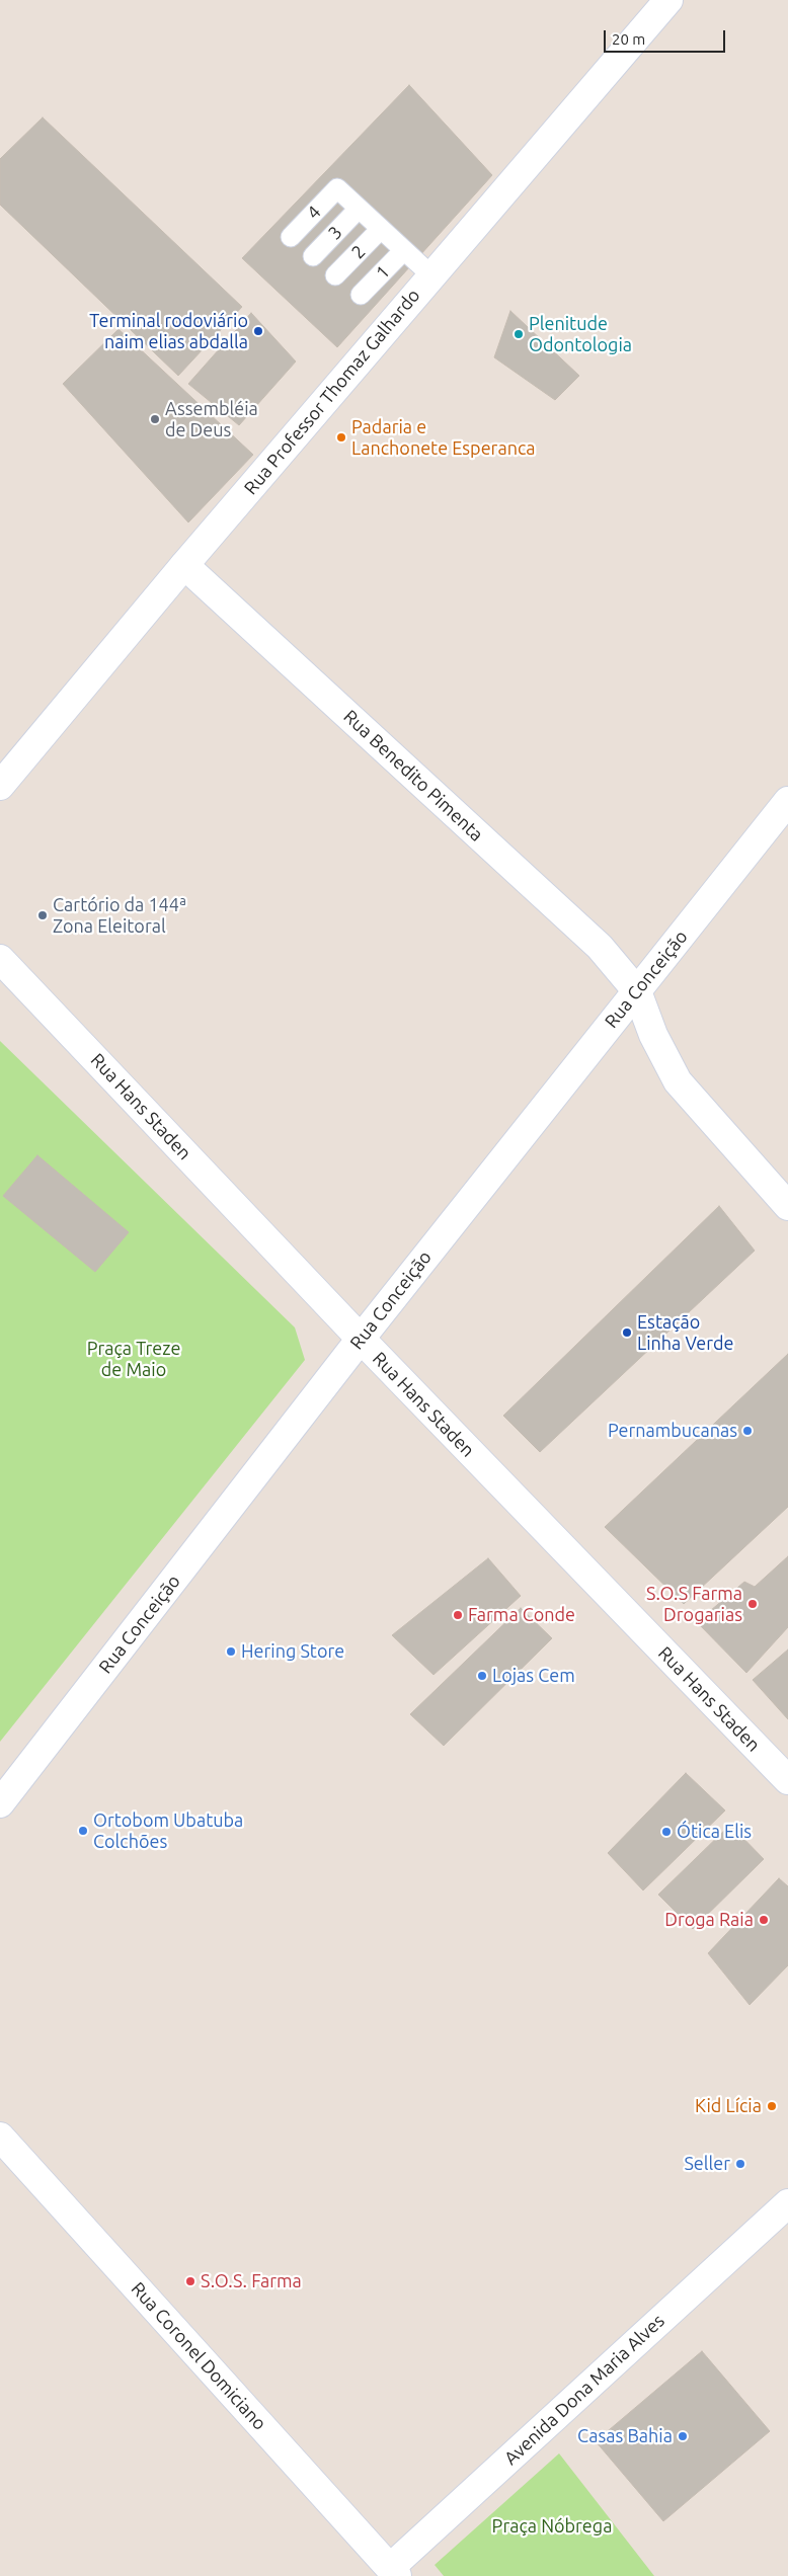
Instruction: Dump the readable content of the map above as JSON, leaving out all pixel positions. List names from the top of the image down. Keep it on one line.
{"streets":{"street":["Rua Professor Thomaz Galhardo","Rua Benedito Pimenta","Rua Conceição","Rua Hans Staden","Rua Coronel Domiciano","Avenida Dona Maria Alves"],"lane":["4","3","2","1"]},"crossings":[["4","3"],["Rua Professor Thomaz Galhardo","Rua Benedito Pimenta"],["Rua Benedito Pimenta","Rua Conceição"],["Rua Conceição","Rua Hans Staden"],["Rua Coronel Domiciano","Avenida Dona Maria Alves"]],"parks":["Praça Treze de Maio","Praça Nóbrega"],"places":["Terminal rodoviário naim elias abdalla","Plenitude Odontologia","Assembléia de Deus","Padaria e Lanchonete Esperanca","Cartório da 144ª Zona Eleitoral","Estação Linha Verde","Pernambucanas","S.O.S Farma Drogarias","Farma Conde","Hering Store","Lojas Cem","Ortobom Ubatuba Colchões","Ótica Elis","Droga Raia","Kid Lícia","Seller","S.O.S. Farma","Casas Bahia"],"scale_bar":"20 m"}
